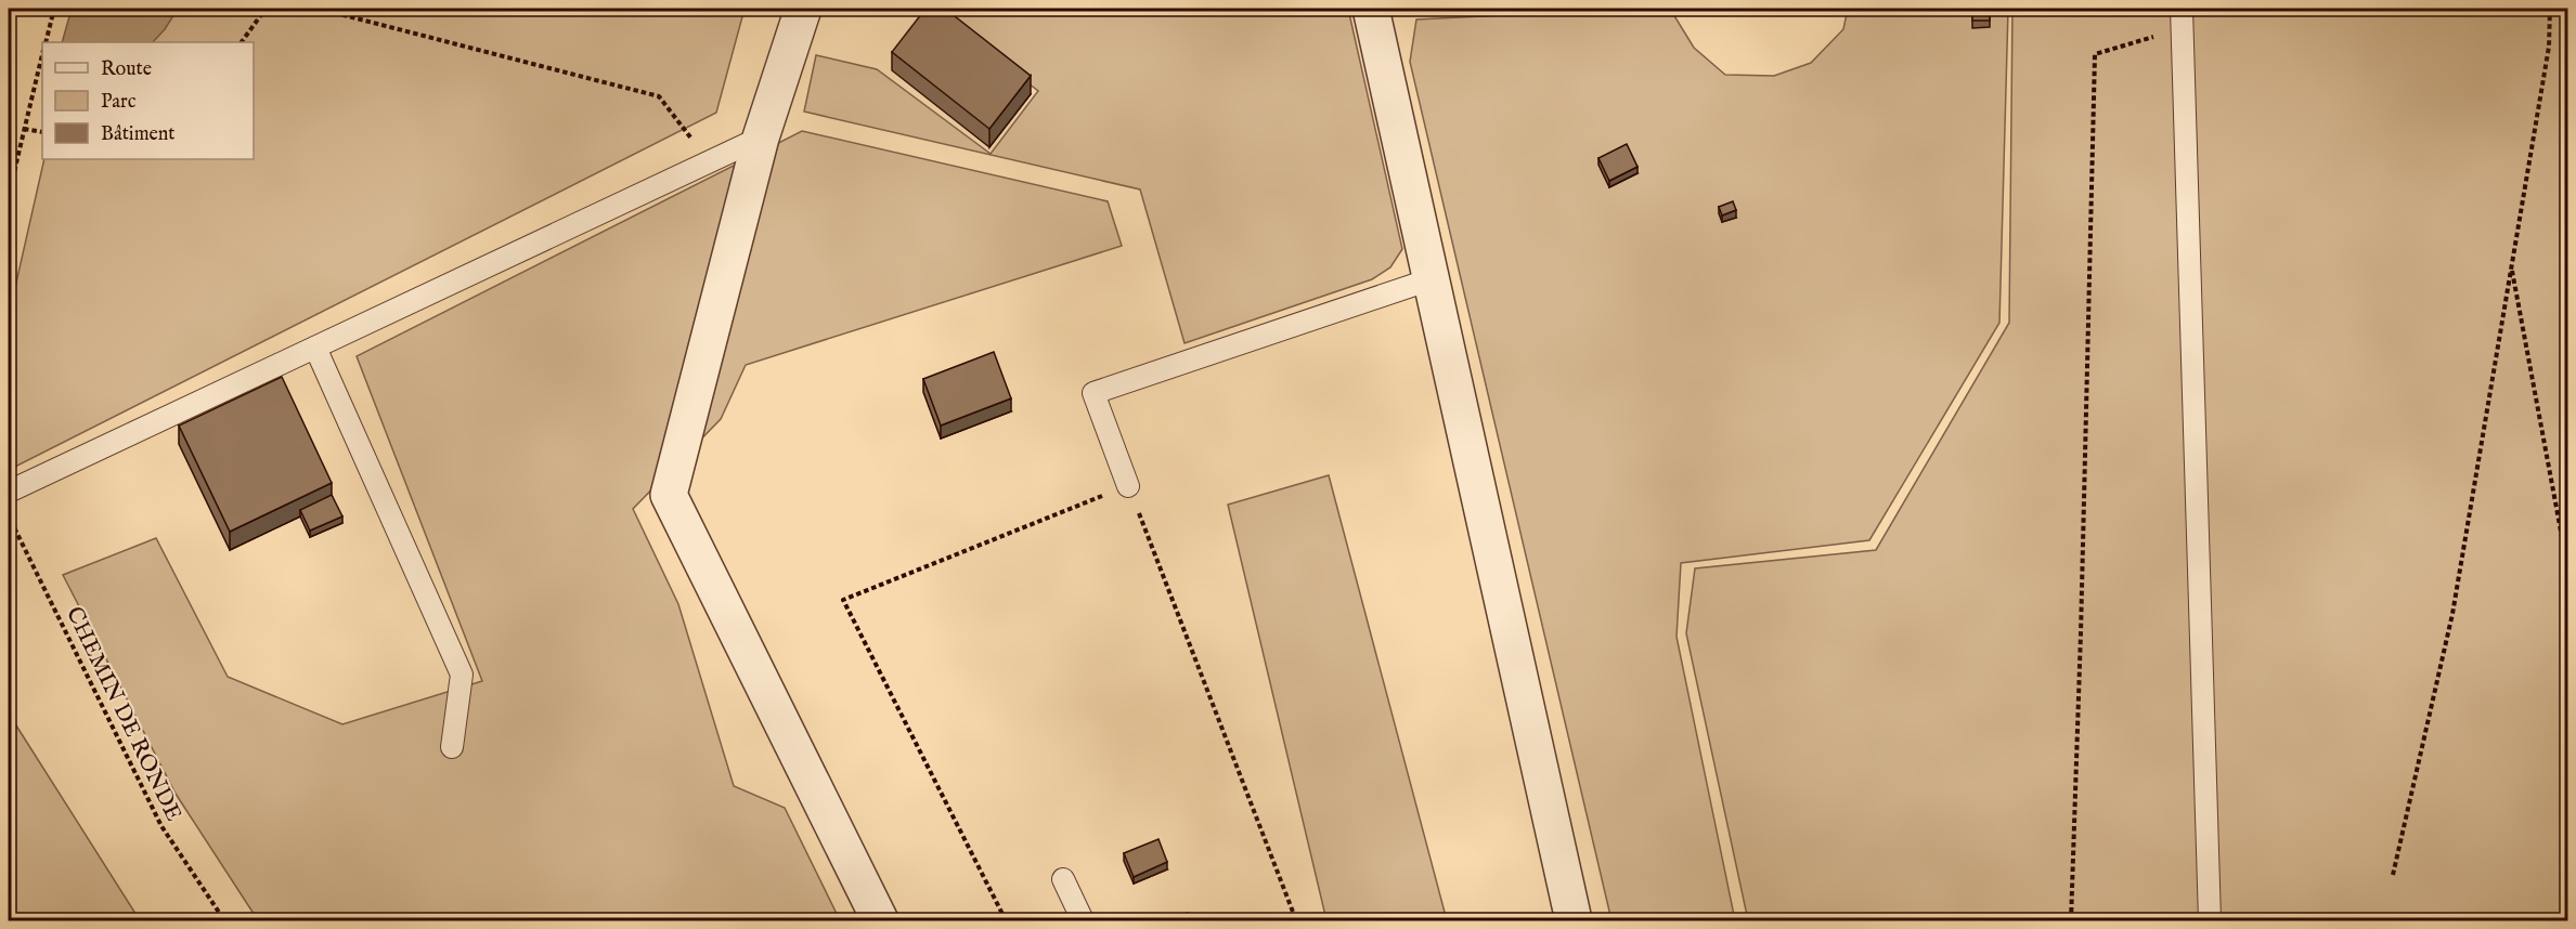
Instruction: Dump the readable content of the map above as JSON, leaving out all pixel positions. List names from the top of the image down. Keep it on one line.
{"streets":{"path":["CHEMIN DE RONDE"]},"legend":["Route","Parc","Bâtiment"]}
